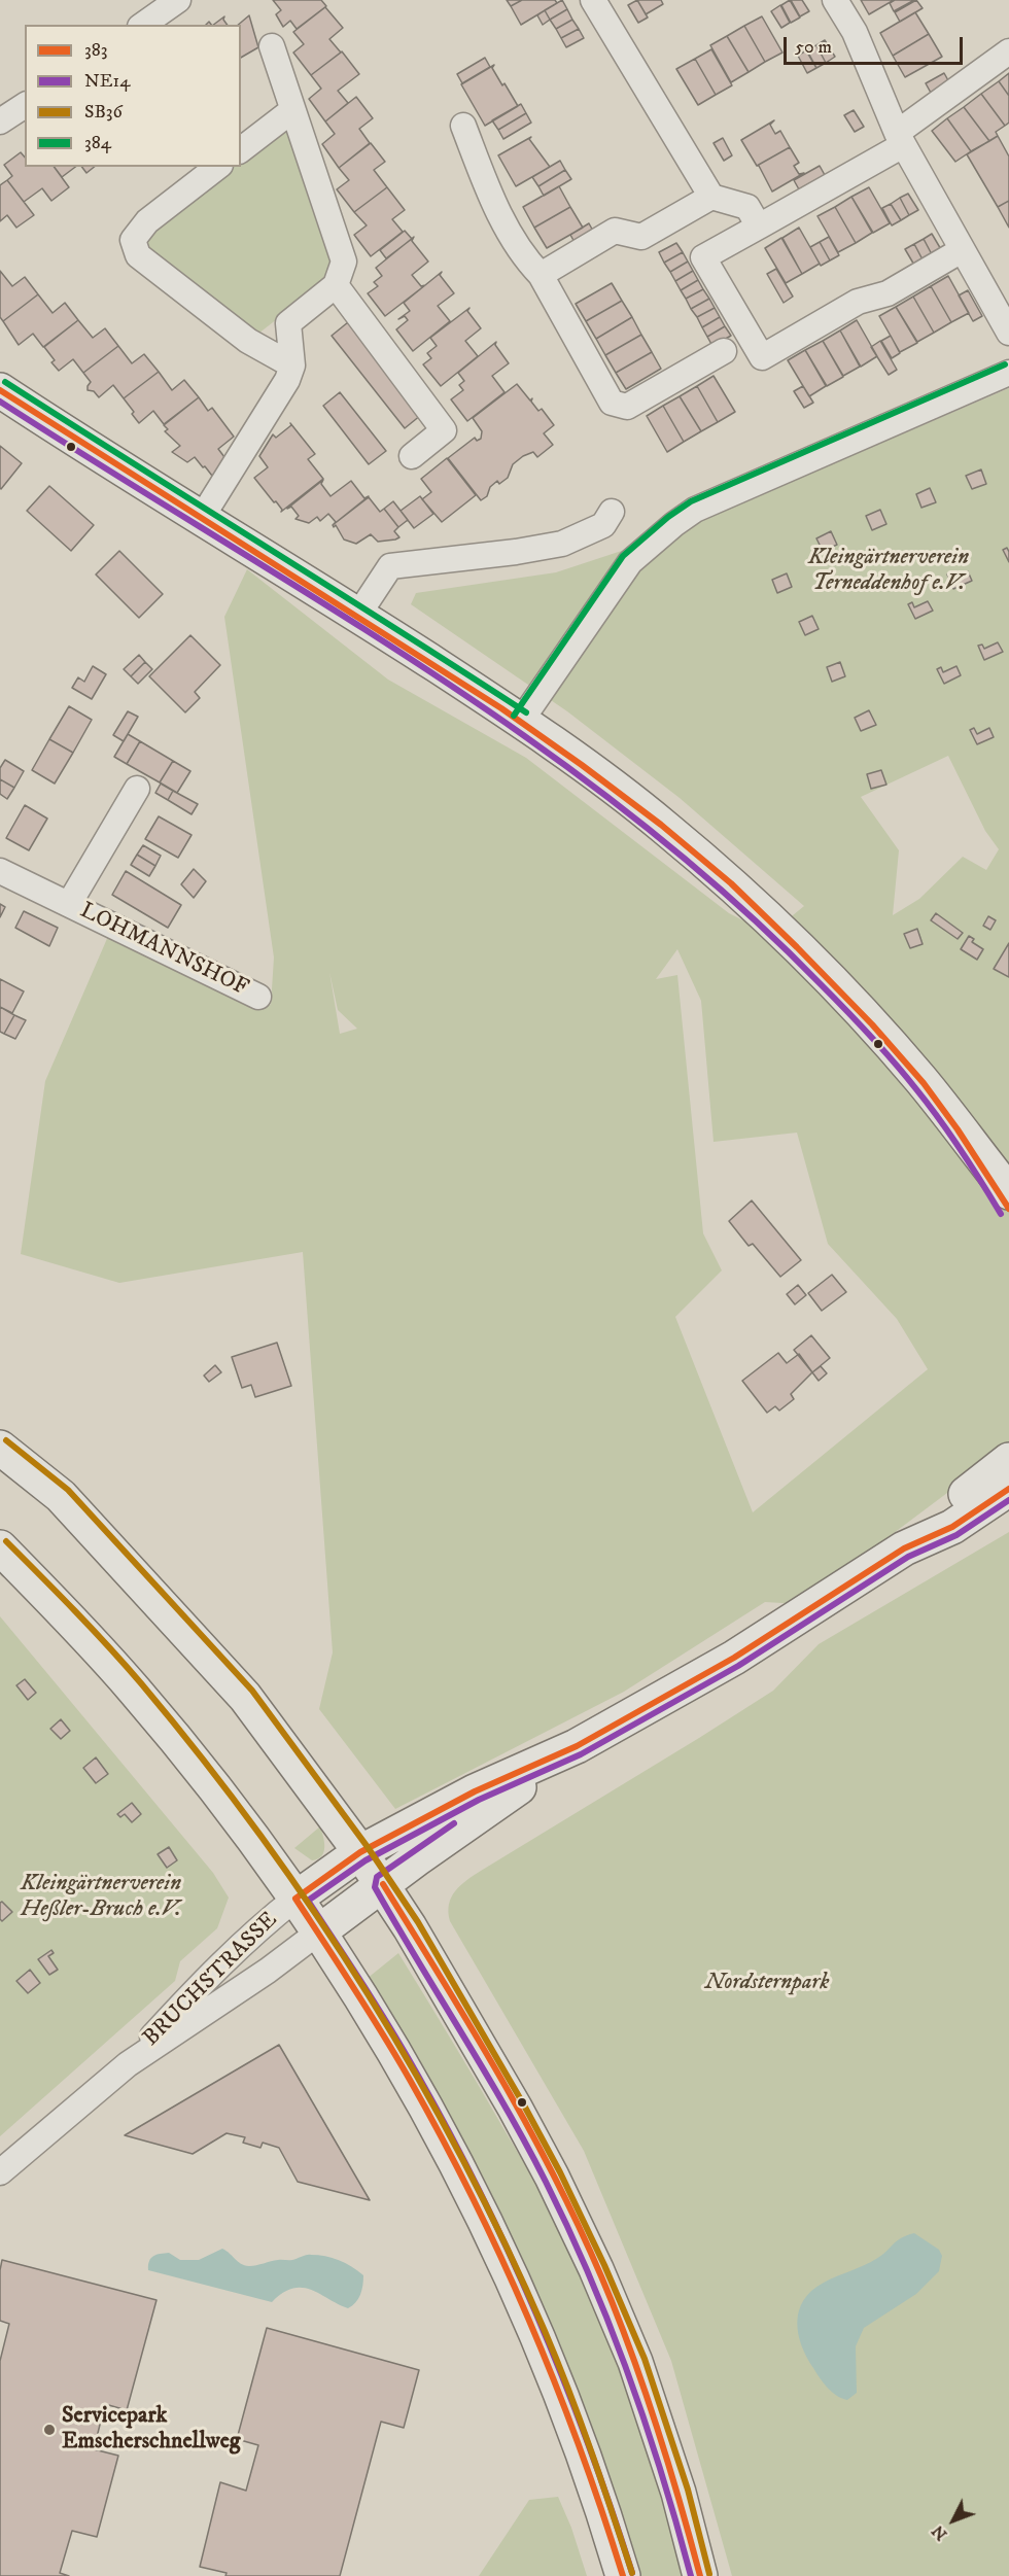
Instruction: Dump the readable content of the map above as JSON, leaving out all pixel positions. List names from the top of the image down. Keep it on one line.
{"streets":{"street":["LOHMANNSHOF","BRUCHSTRASSE"]},"parks":["Kleingärtnerverein Terneddenhof e.V.","Kleingärtnerverein Heßler-Bruch e.V.","Nordsternpark"],"places":["Servicepark Emscherschnellweg"],"lines":["transit line 384","transit line 383","transit line NE14","transit line SB36"],"legend":["383","NE14","SB36","384"],"scale_bar":"50 m","north":"bottom left"}
